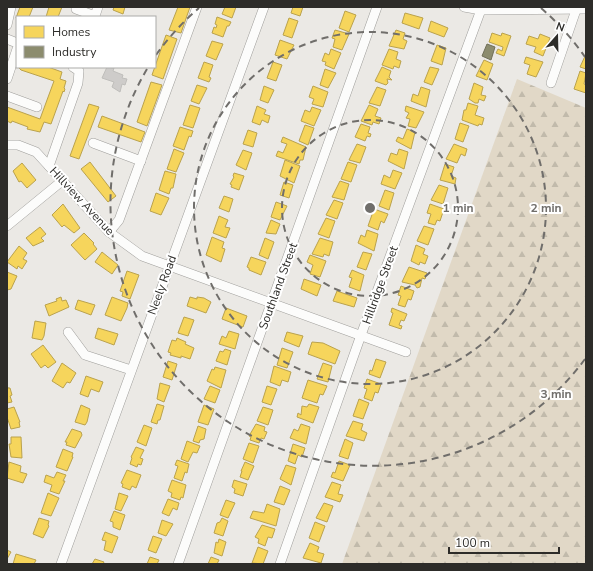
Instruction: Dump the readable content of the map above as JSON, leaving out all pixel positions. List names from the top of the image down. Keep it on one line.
{"streets":{"street":["Hillview Avenue","Neely Road","Hillridge Street","Southland Street"]},"crossings":[["Hillview Avenue","Neely Road"],["Hillview Avenue","Hillridge Street"],["Hillview Avenue","Southland Street"]],"legend":["Homes","Industry"],"scale_bar":"100 m","north":"top","rings":["1 min","2 min","3 min"]}
